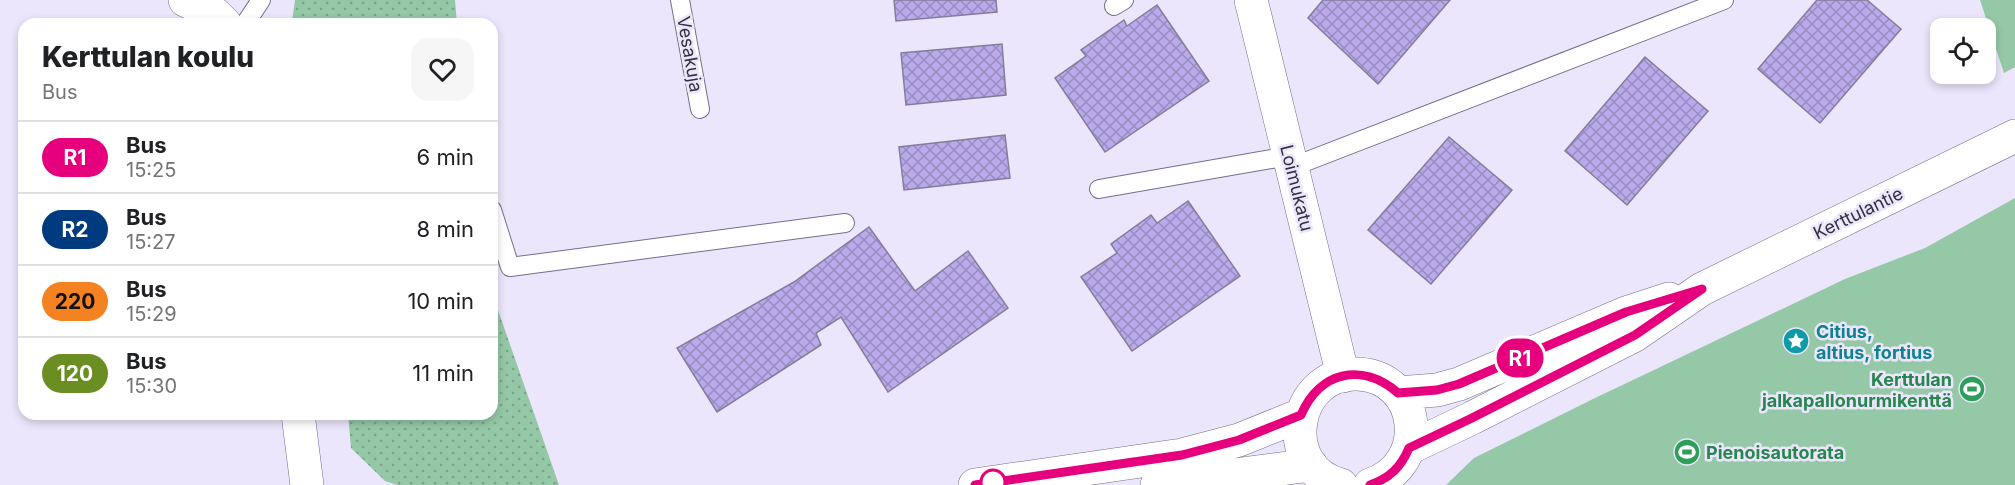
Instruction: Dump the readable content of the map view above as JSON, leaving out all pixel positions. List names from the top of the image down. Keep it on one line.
{"streets":{"street":["Loimukatu","Kerttulantie"],"lane":["Vesakuja"]},"crossings":[["Loimukatu","Kerttulantie"]],"places":{"place":["Citius, altius, fortius"],"sports":["Kerttulan jalkapallonurmikenttä","Pienoisautorata"]},"lines":["bus line R1"],"page":{"on_map":"R1","heading":["Kerttulan koulu","Bus"],"list":[{"mark":"R1","name":"Bus","note":"15:25","value":"6 min"},{"mark":"R2","name":"Bus","note":"15:27","value":"8 min"},{"mark":"220","name":"Bus","note":"15:29","value":"10 min"},{"mark":"120","name":"Bus","note":"15:30","value":"11 min"}]}}
